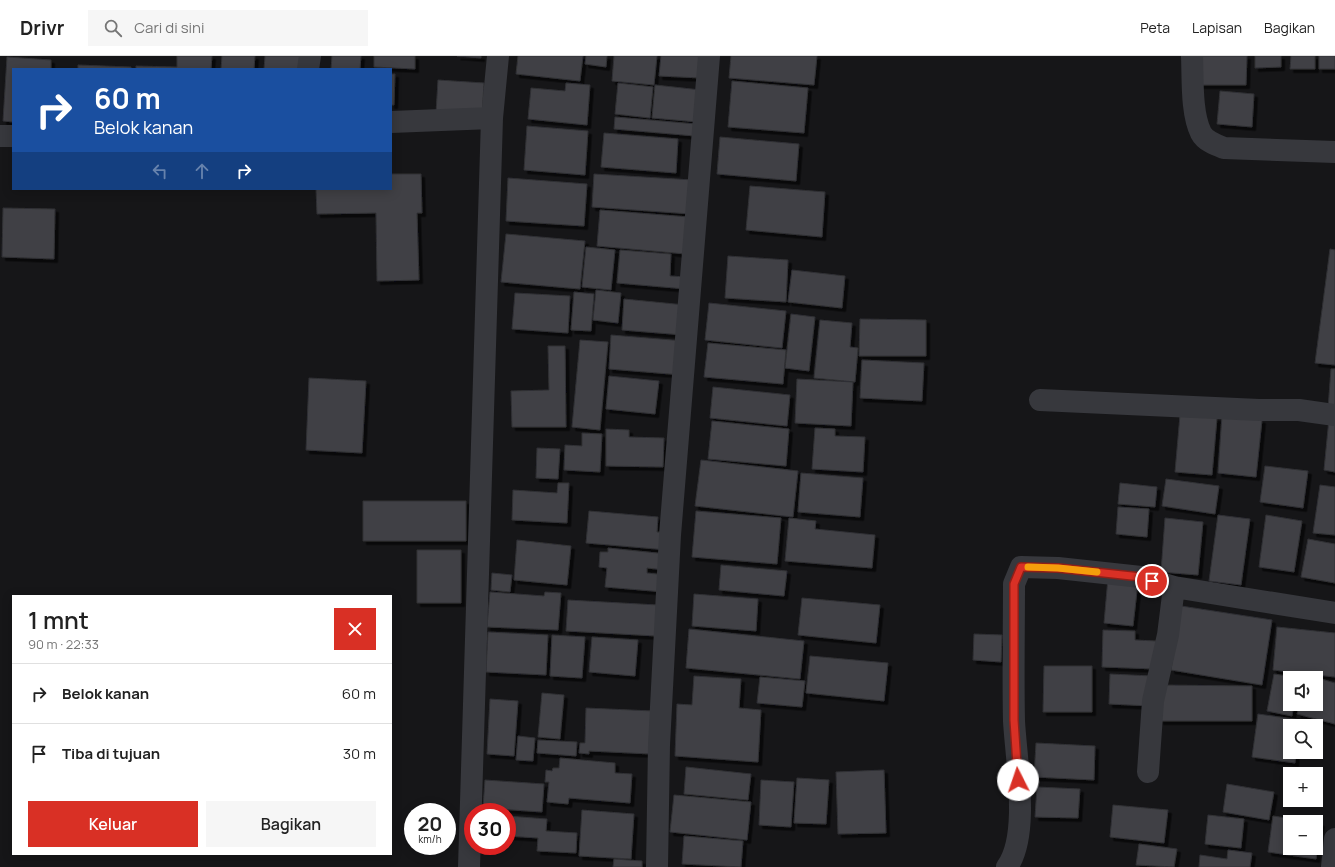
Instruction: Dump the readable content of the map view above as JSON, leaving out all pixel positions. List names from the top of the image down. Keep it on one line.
{"page":{"header":"Drivr","search":"Cari di sini","nav":["Peta","Lapisan","Bagikan"],"turn":["60 m","Belok kanan"],"heading":["1 mnt","90 m · 22:33"],"list":[{"name":"Belok kanan","value":"60 m"},{"name":"Tiba di tujuan","value":"30 m"}],"map_buttons":["+","−"],"buttons":["Keluar","Bagikan"],"speed":"20 km/h","limit":"30"}}
